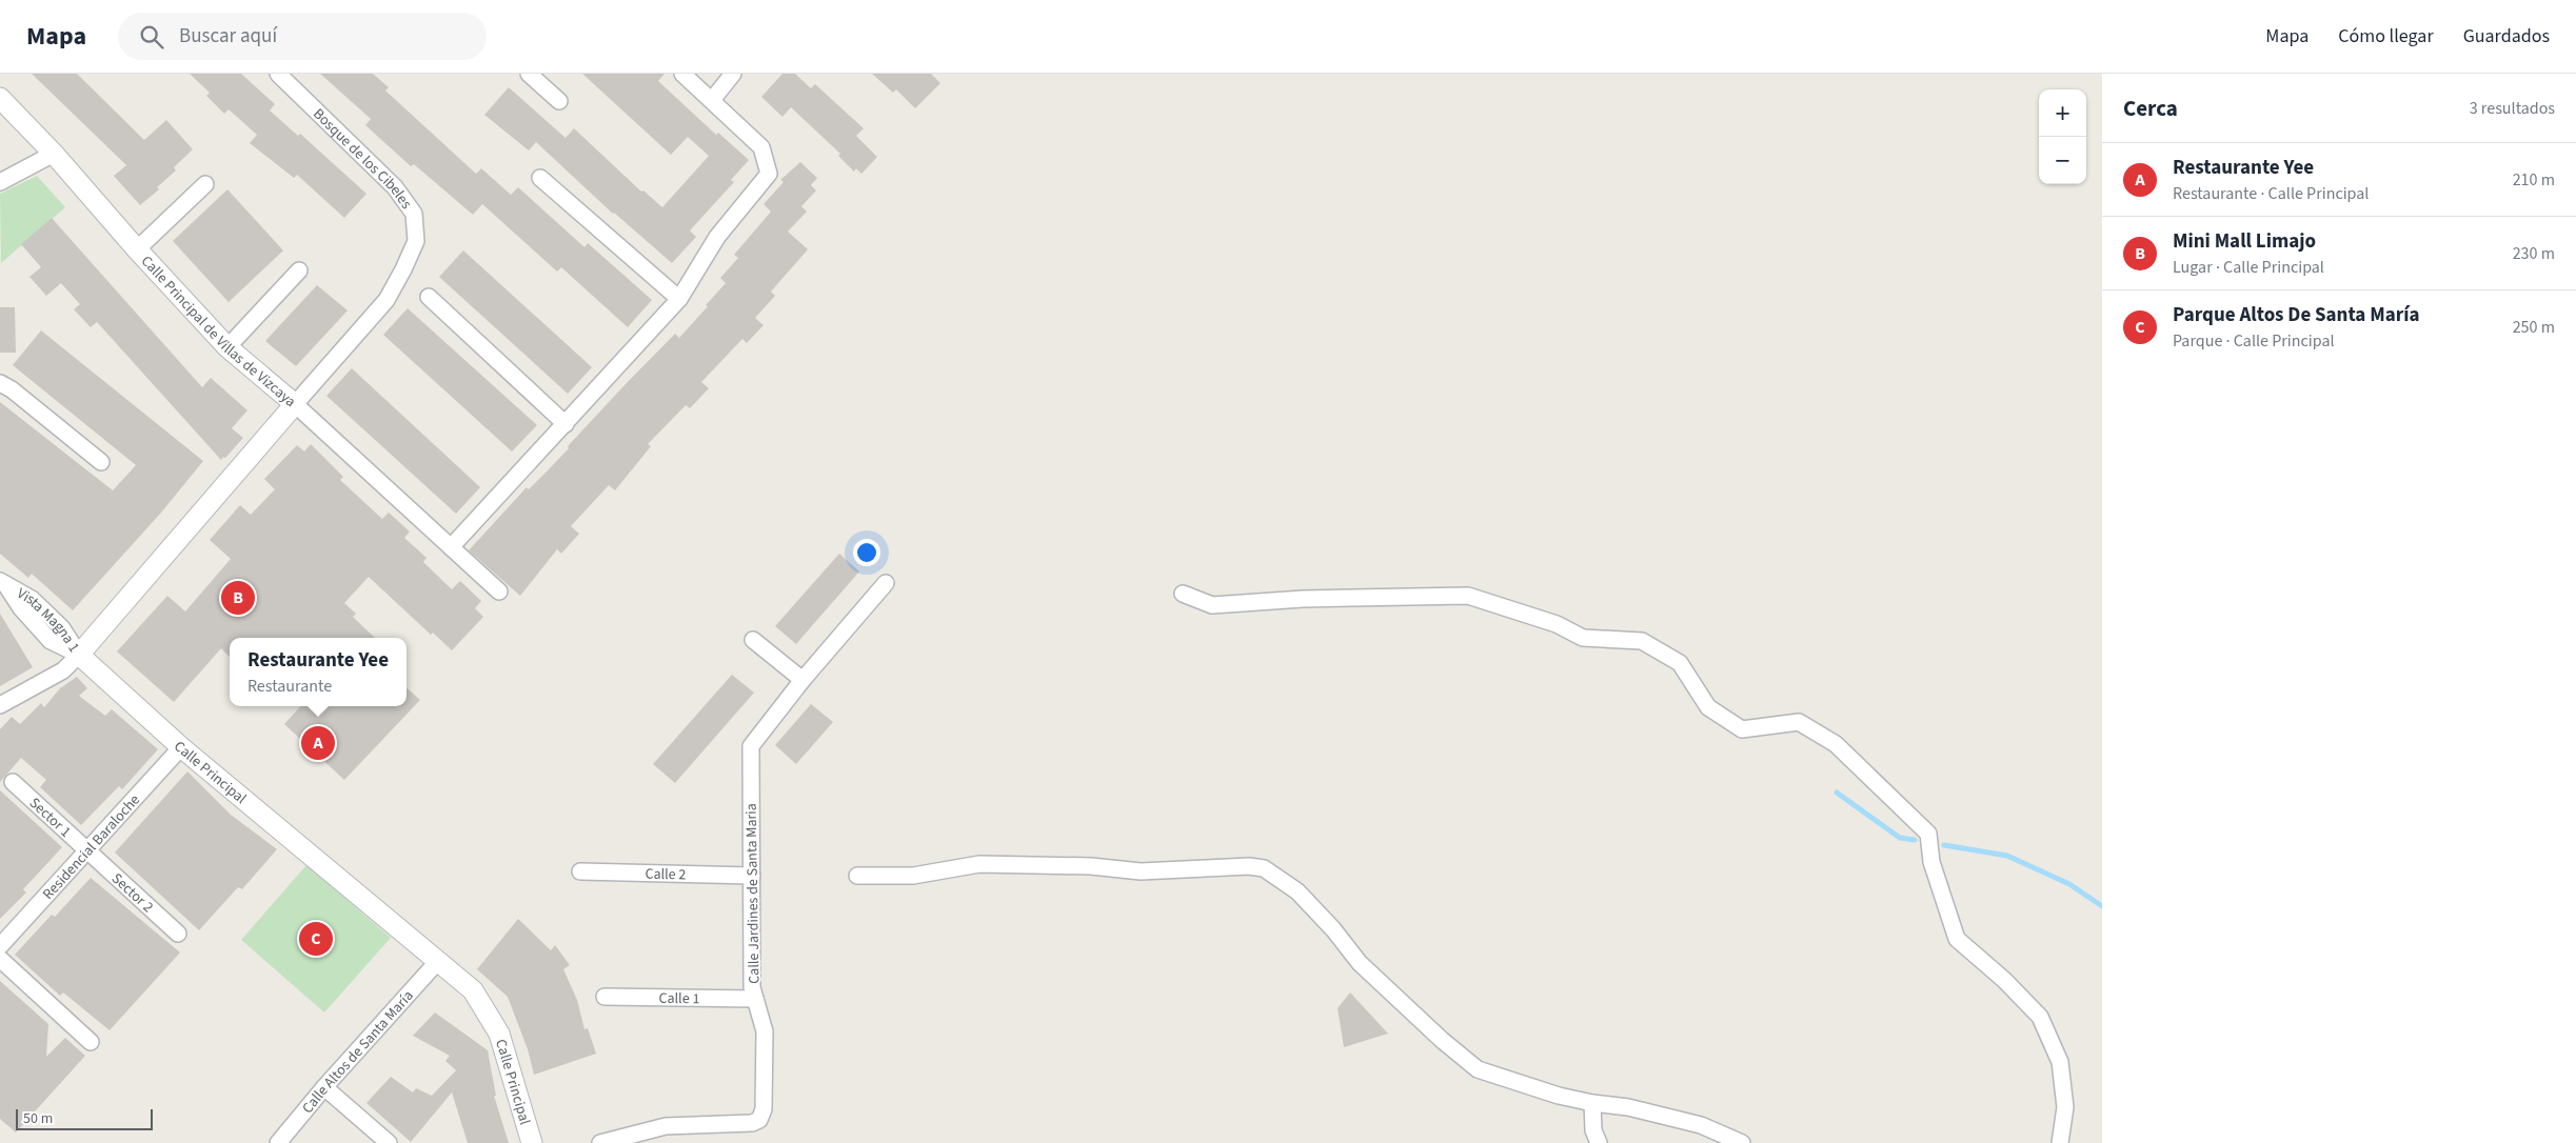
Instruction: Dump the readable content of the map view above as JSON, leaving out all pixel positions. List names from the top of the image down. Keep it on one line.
{"streets":{"street":["Bosque de los Cibeles","Calle Principal de Villas de Vizcaya","Vista Magna 1","Calle Principal","Sector 1","Residencial Baraloche","Calle 2","Sector 2","Calle Jardines de Santa Maria","Calle 1","Calle Altos de Santa María"]},"crossings":[["Bosque de los Cibeles","Calle Principal de Villas de Vizcaya"],["Vista Magna 1","Calle Principal"],["Calle Principal","Residencial Baraloche"],["Calle Principal","Calle Altos de Santa María"],["Sector 1","Residencial Baraloche"],["Sector 1","Sector 2"],["Residencial Baraloche","Sector 2"],["Calle 2","Calle Jardines de Santa Maria"],["Calle Jardines de Santa Maria","Calle 1"]],"scale_bar":"50 m","page":{"header":"Mapa","search":"Buscar aquí","nav":["Mapa","Cómo llegar","Guardados"],"heading":["Cerca","3 resultados"],"map_buttons":["+","−"],"list":[{"mark":"A","name":"Restaurante Yee","note":"Restaurante · Calle Principal","value":"210 m"},{"mark":"B","name":"Mini Mall Limajo","note":"Lugar · Calle Principal","value":"230 m"},{"mark":"C","name":"Parque Altos De Santa María","note":"Parque · Calle Principal","value":"250 m"}],"pins":["B","A","C"],"popup":["Restaurante Yee","Restaurante"],"scale":"50 m"}}
